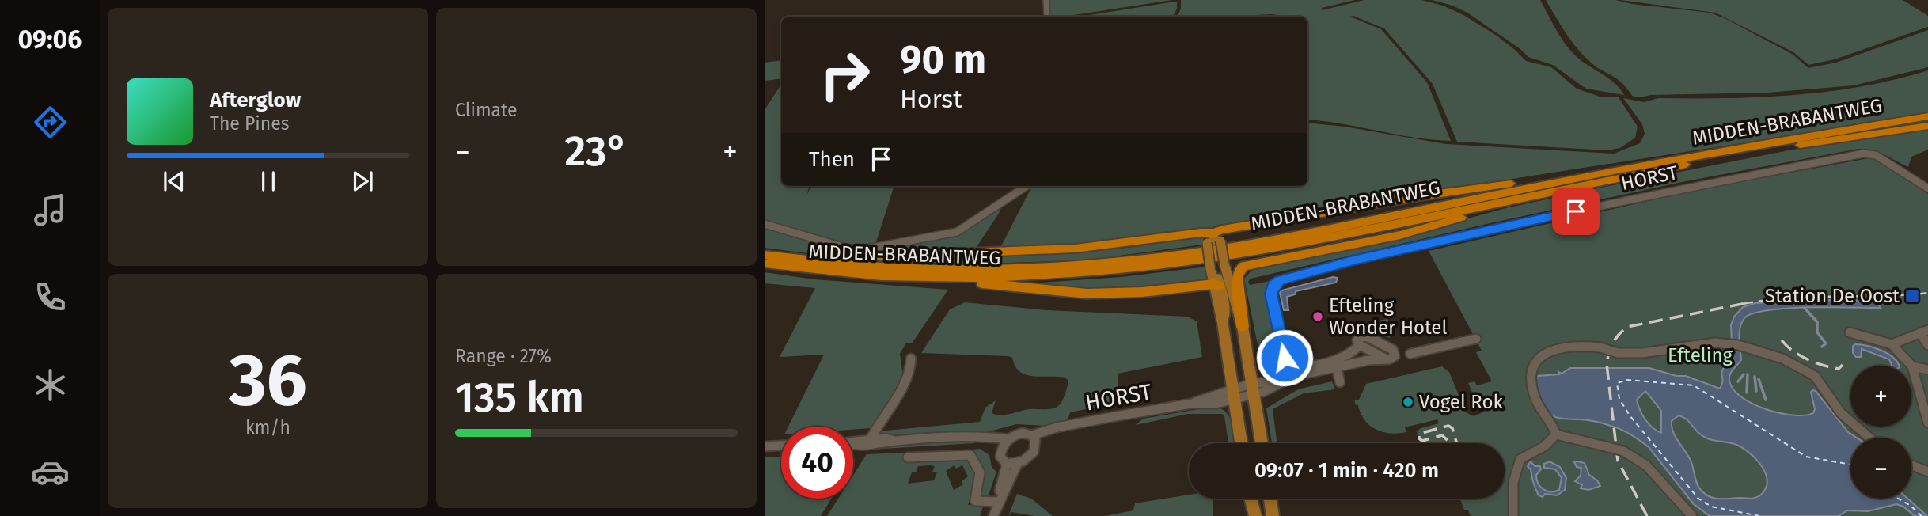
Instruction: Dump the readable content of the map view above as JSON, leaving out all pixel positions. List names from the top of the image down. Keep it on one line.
{"streets":{"highway":["MIDDEN-BRABANTWEG"],"street":["HORST"]},"parks":["Efteling"],"places":{"transit":["Station De Oost"],"other":["Efteling Wonder Hotel","Vogel Rok"]},"page":{"tabs":"09:06","tile":["Climate",["36","km/h"],["Range · 27%","135 km"]],"turn":["90 m","Horst"],"song":["Afterglow","The Pines"],"heat":["−","23°","+"],"then":"Then","map_buttons":["+","−"],"limit":"40","trip":"09:07 · 1 min · 420 m"}}
